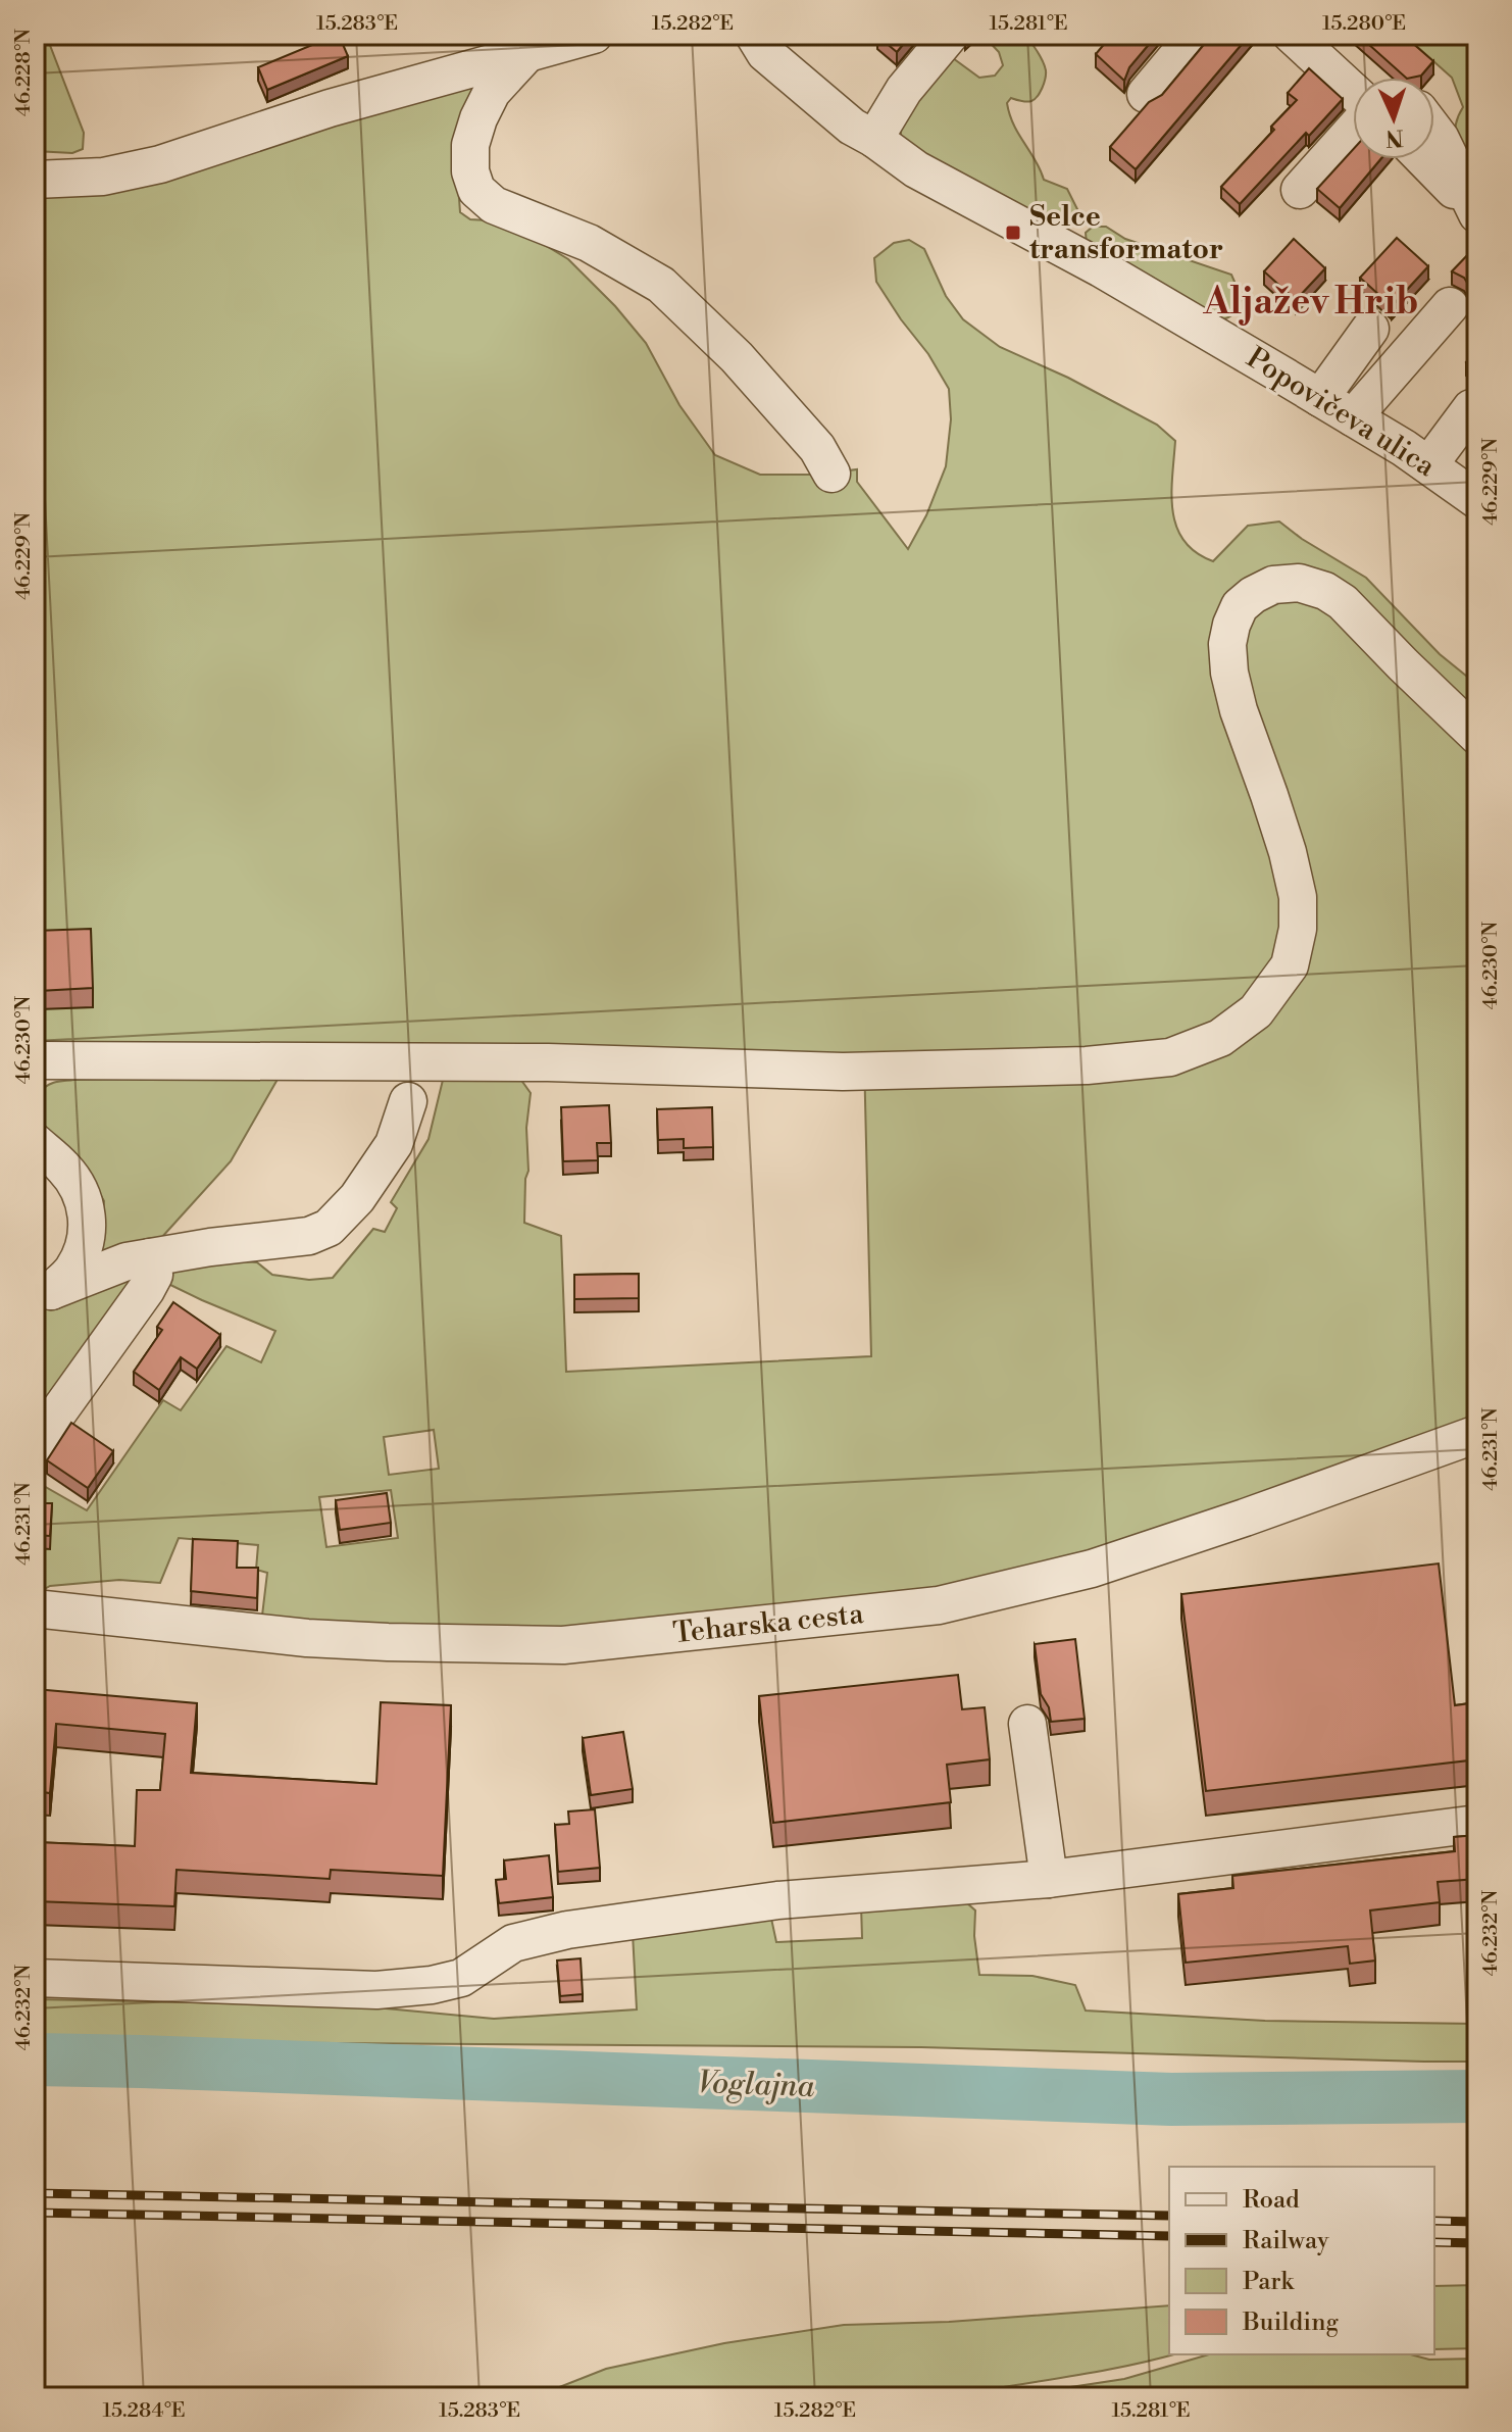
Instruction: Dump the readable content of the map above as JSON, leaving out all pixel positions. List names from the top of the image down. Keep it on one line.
{"streets":{"street":["Popovičeva ulica","Teharska cesta"]},"districts":["Aljažev Hrib"],"water":["Voglajna"],"places":{"transit":["Selce transformator"]},"legend":["Road","Railway","Park","Building"],"north":"bottom","coordinates":["15.283°E","15.282°E","15.281°E","15.280°E","46.228°N","46.229°N","46.230°N","46.231°N","46.232°N","15.284°E"]}
